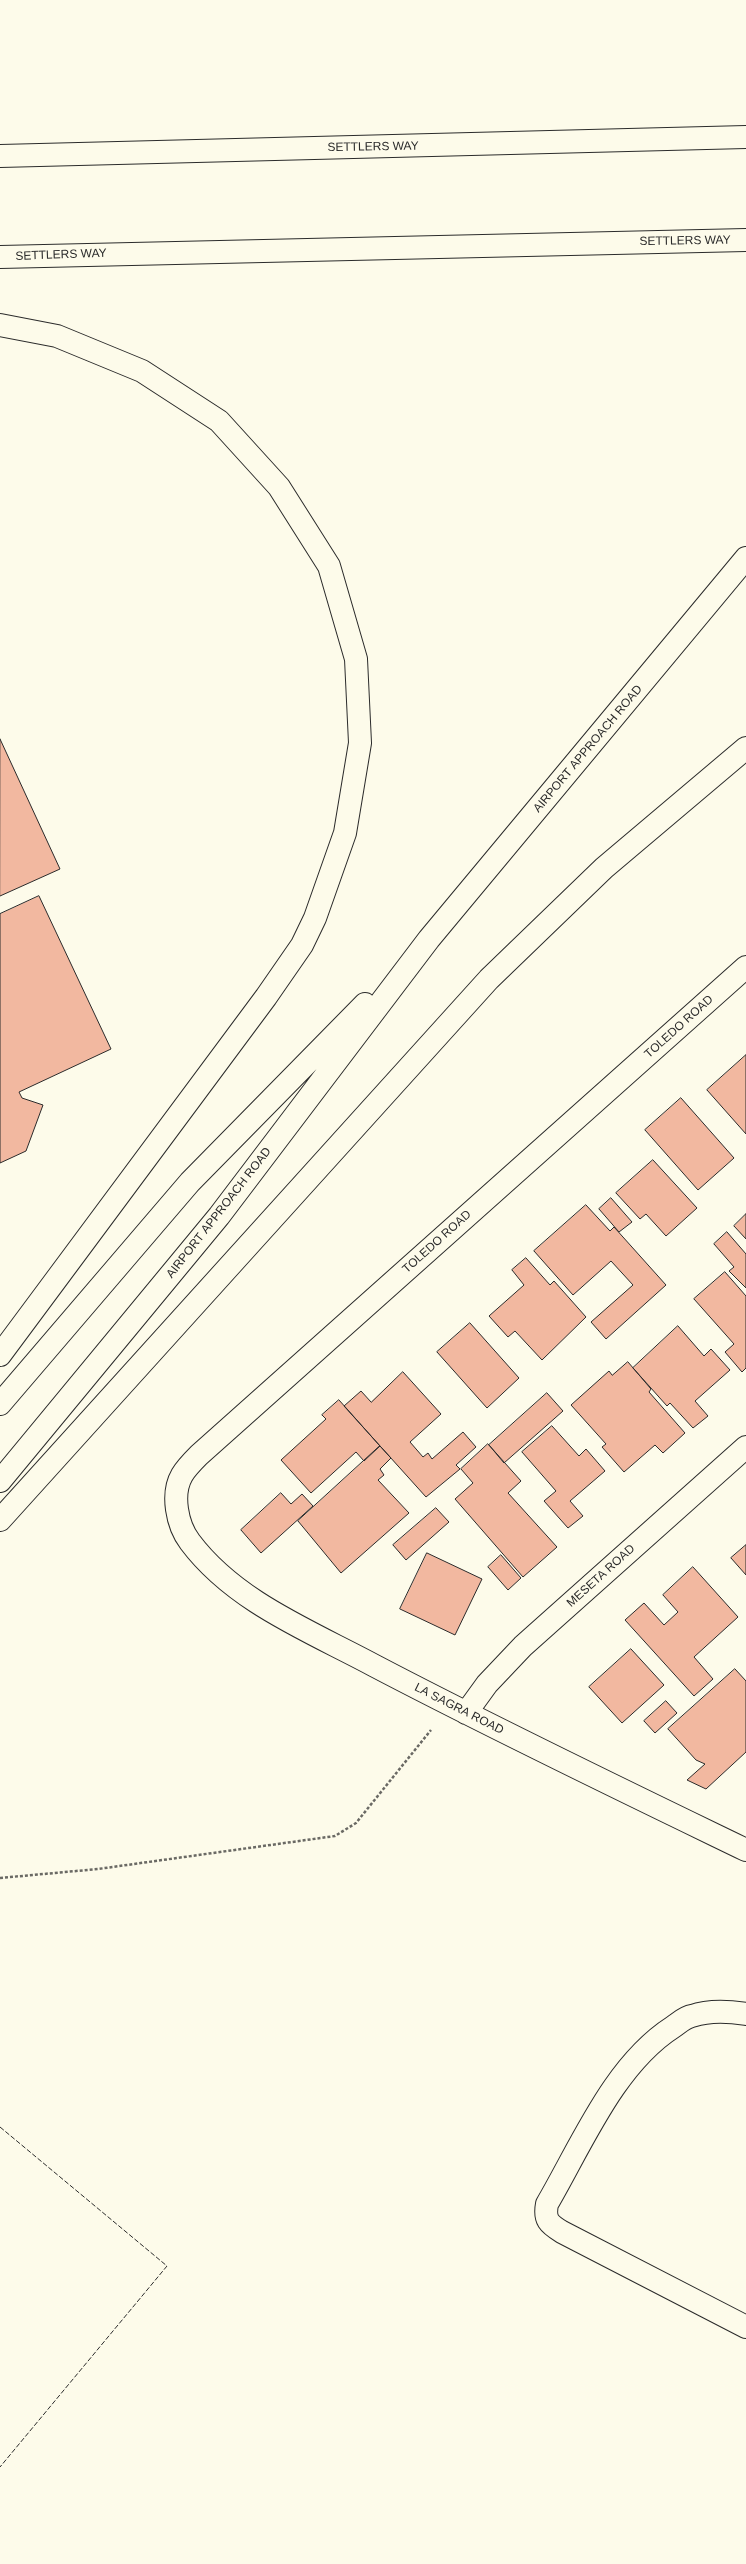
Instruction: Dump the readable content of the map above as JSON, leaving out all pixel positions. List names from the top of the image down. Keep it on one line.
{"streets":{"main road":["SETTLERS WAY","AIRPORT APPROACH ROAD","TOLEDO ROAD","MESETA ROAD","LA SAGRA ROAD"]},"crossings":[["TOLEDO ROAD","LA SAGRA ROAD"],["MESETA ROAD","LA SAGRA ROAD"]]}
